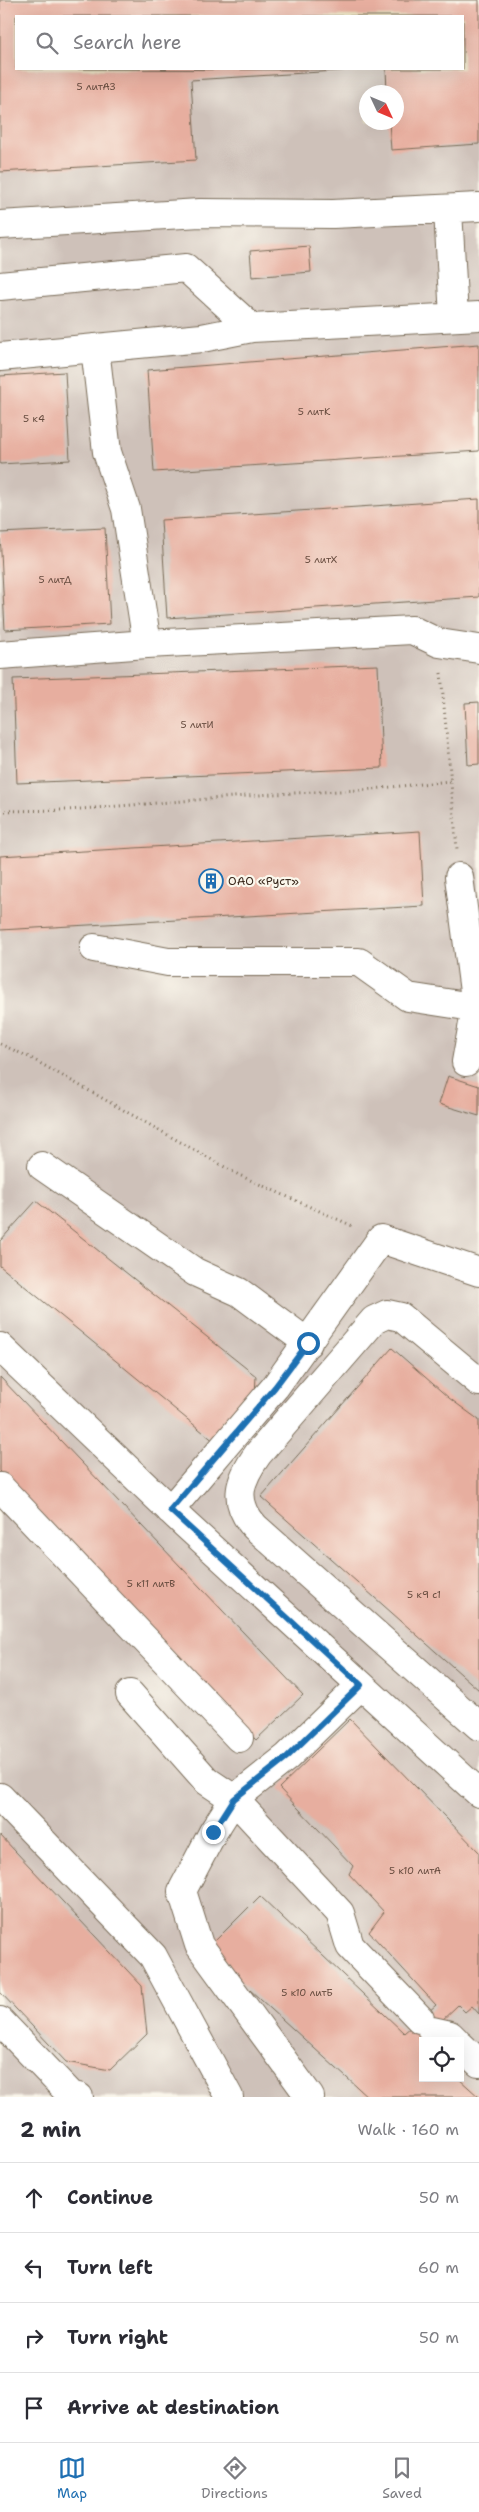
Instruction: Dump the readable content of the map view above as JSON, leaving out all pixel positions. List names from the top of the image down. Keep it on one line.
{"places":{"building":["ОАО «Руст»"]},"house_numbers":["5 литАЗ","5 литК","5 к4","5 литХ","5 литД","5 литИ","5 к11 литВ","5 к9 с1","5 к10 литА","5 к10 литБ"],"north":"bottom right","page":{"search":"Search here","heading":["2 min","Walk · 160 m"],"list":[["Continue","50 m"],["Turn left","60 m"],["Turn right","50 m"],"Arrive at destination"],"nav":["Map","Directions","Saved"]}}
